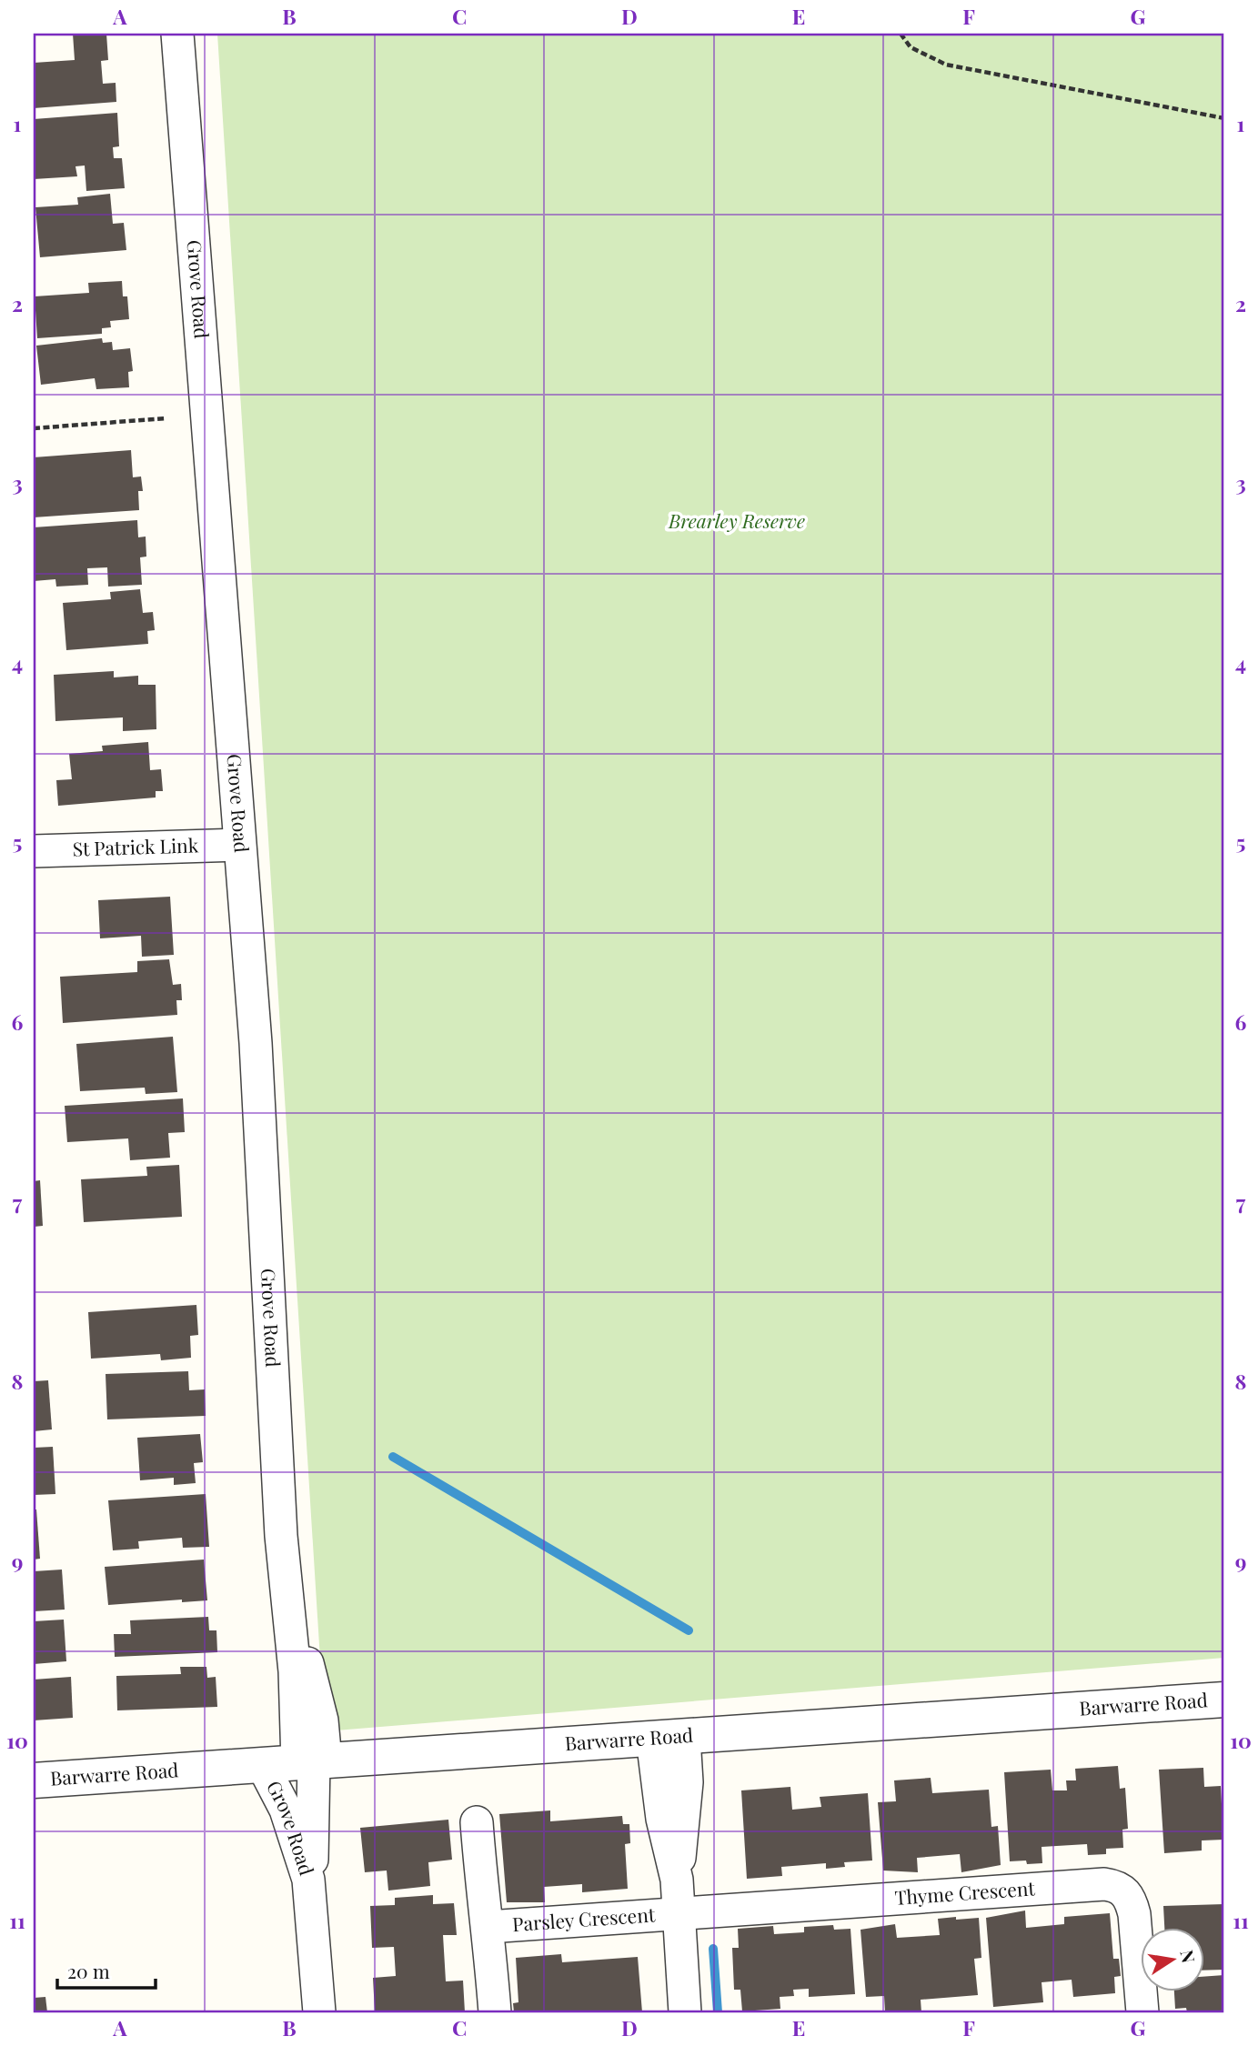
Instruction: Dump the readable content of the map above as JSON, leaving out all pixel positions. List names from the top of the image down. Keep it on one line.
{"streets":{"street":["Grove Road","St Patrick Link","Barwarre Road","Thyme Crescent","Parsley Crescent"]},"crossings":[["Grove Road","St Patrick Link"],["Grove Road","Barwarre Road"],["Thyme Crescent","Parsley Crescent"]],"parks":["Brearley Reserve"],"scale_bar":"20 m","north":"right","grid":{"columns":["A","B","C","D","E","F","G"],"rows":["1","2","3","4","5","6","7","8","9","10","11"]}}
